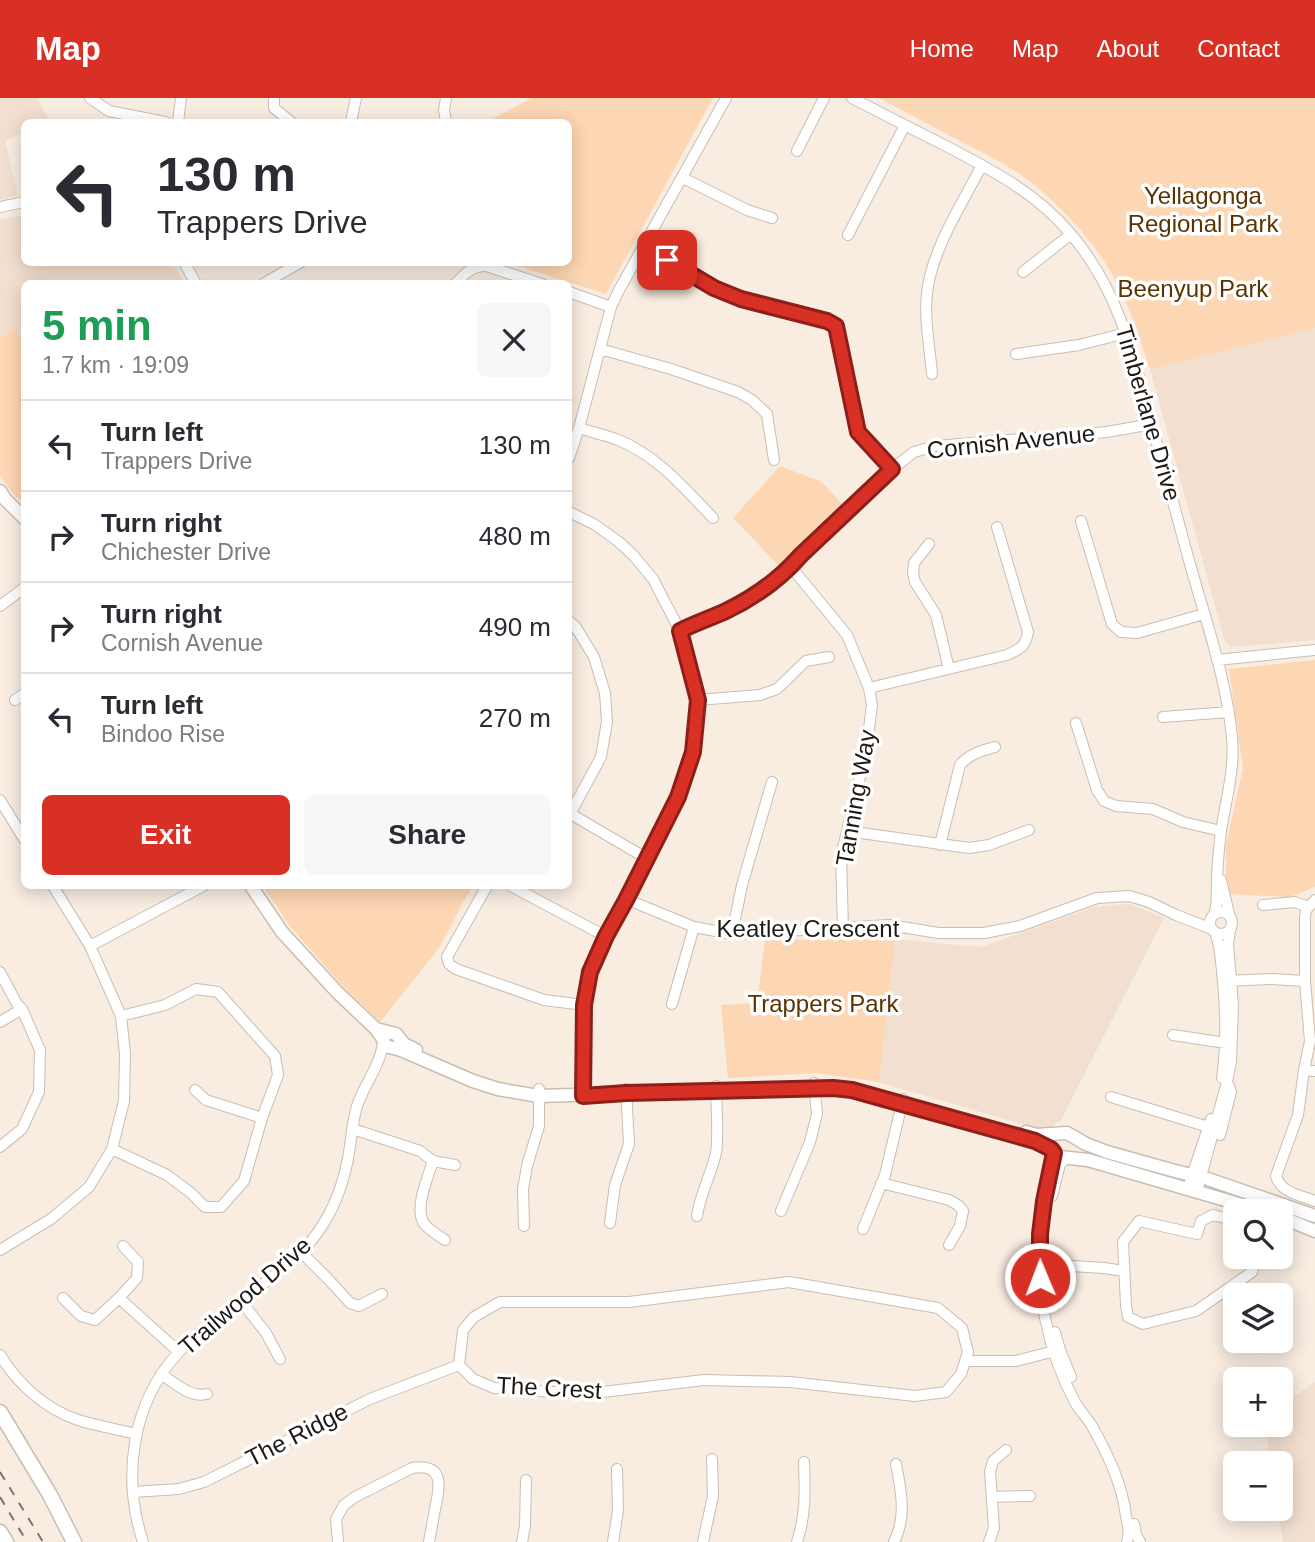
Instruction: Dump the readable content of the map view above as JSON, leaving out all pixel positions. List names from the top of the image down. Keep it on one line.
{"streets":{"street":["Timberlane Drive","Cornish Avenue","Tanning Way","Keatley Crescent","Trailwood Drive","The Crest","The Ridge"]},"crossings":[["Timberlane Drive","Cornish Avenue"],["Timberlane Drive","Keatley Crescent"],["Cornish Avenue","Tanning Way"],["Tanning Way","Keatley Crescent"],["Trailwood Drive","The Ridge"],["The Crest","The Ridge"]],"parks":["Yellagonga Regional Park","Beenyup Park","Trappers Park"],"page":{"header":"Map","nav":["Home","Map","About","Contact"],"turn":["130 m","Trappers Drive"],"heading":["5 min","1.7 km · 19:09"],"list":[{"name":"Turn left","note":"Trappers Drive","value":"130 m"},{"name":"Turn right","note":"Chichester Drive","value":"480 m"},{"name":"Turn right","note":"Cornish Avenue","value":"490 m"},{"name":"Turn left","note":"Bindoo Rise","value":"270 m"}],"buttons":["Exit","Share"],"map_buttons":["+","−"]}}
